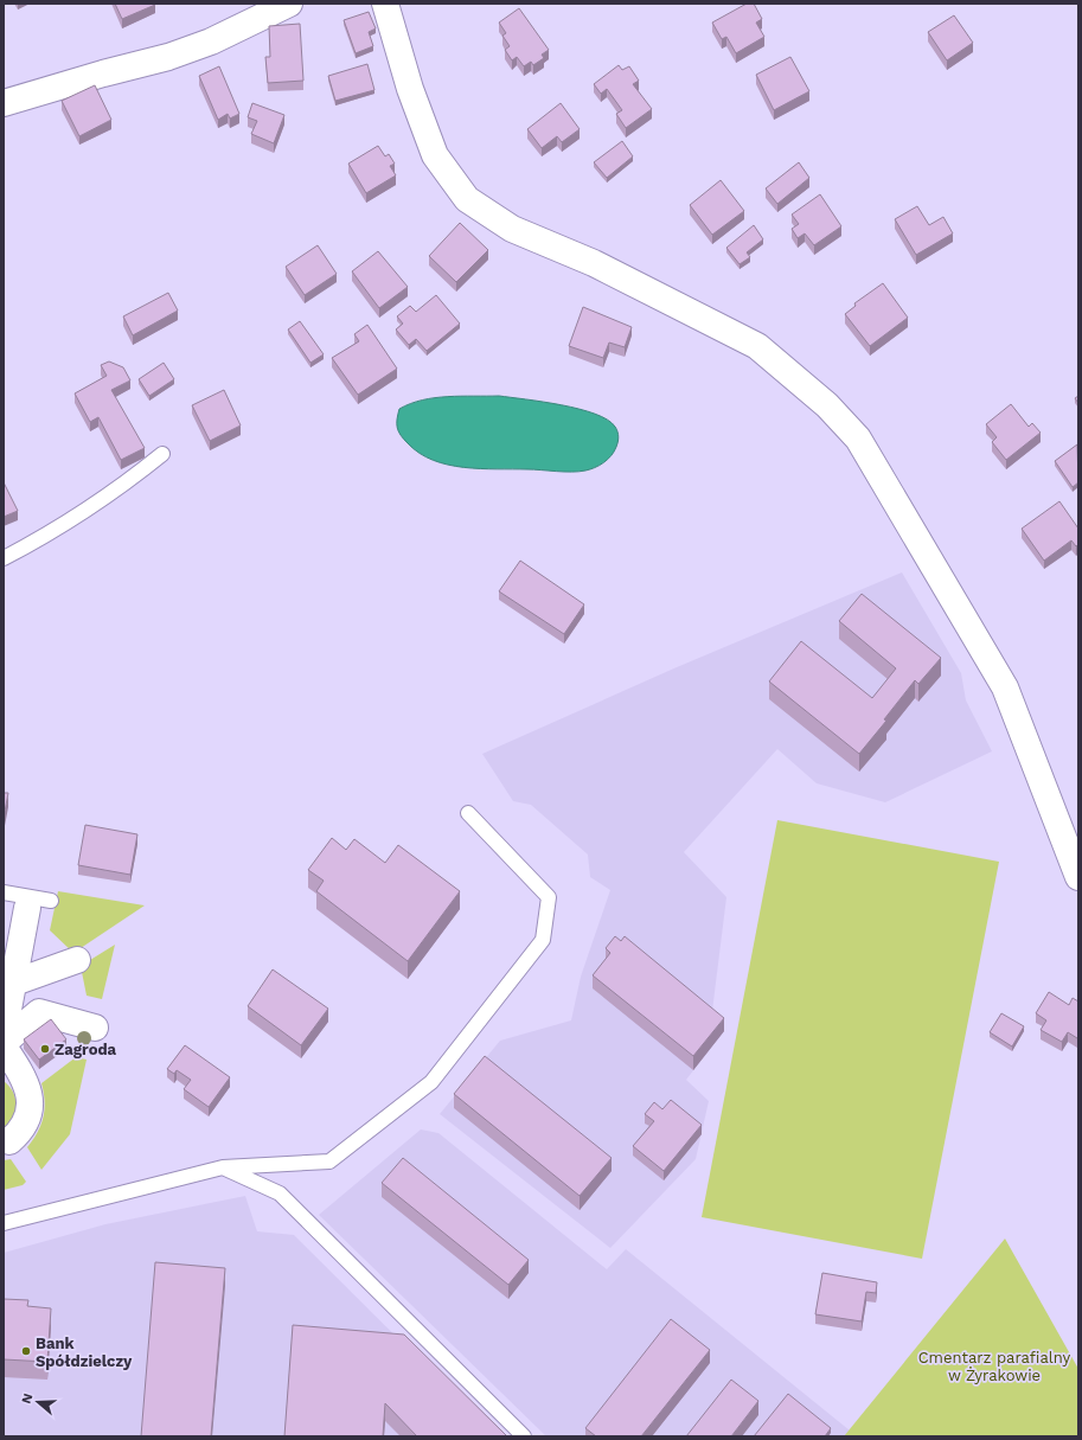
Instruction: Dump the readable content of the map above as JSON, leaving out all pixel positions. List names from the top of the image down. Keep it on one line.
{"parks":["Cmentarz parafialny w Żyrakowie"],"places":["Zagroda","Bank Spółdzielczy"],"north":"left"}
